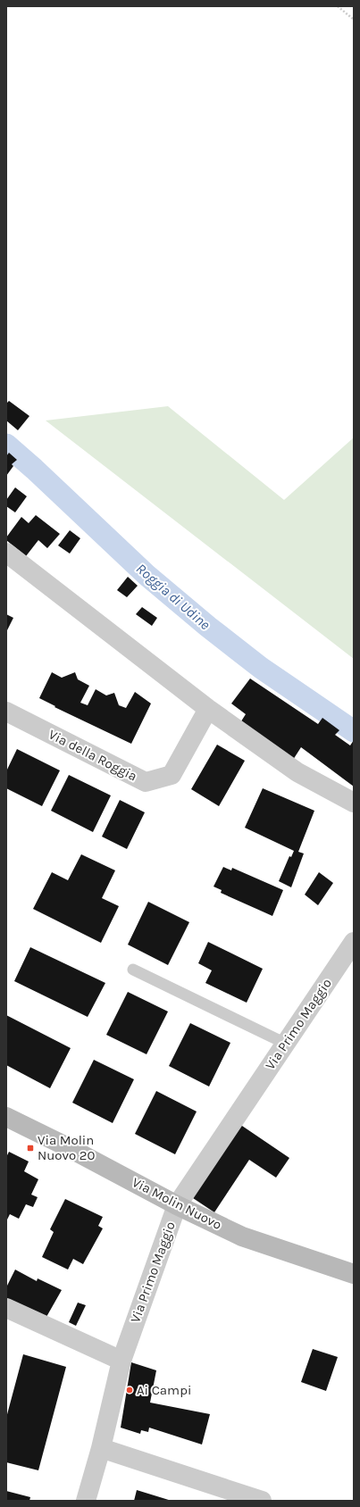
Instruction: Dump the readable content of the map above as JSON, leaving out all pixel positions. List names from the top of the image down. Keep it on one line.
{"streets":{"main road":["Via Molin Nuovo"],"street":["Via della Roggia","Via Primo Maggio"]},"crossings":[["Via Primo Maggio","Via Molin Nuovo"]],"water":["Roggia di Udine"],"places":{"transit":["Via Molin Nuovo 20"],"other":["Ai Campi"]}}
